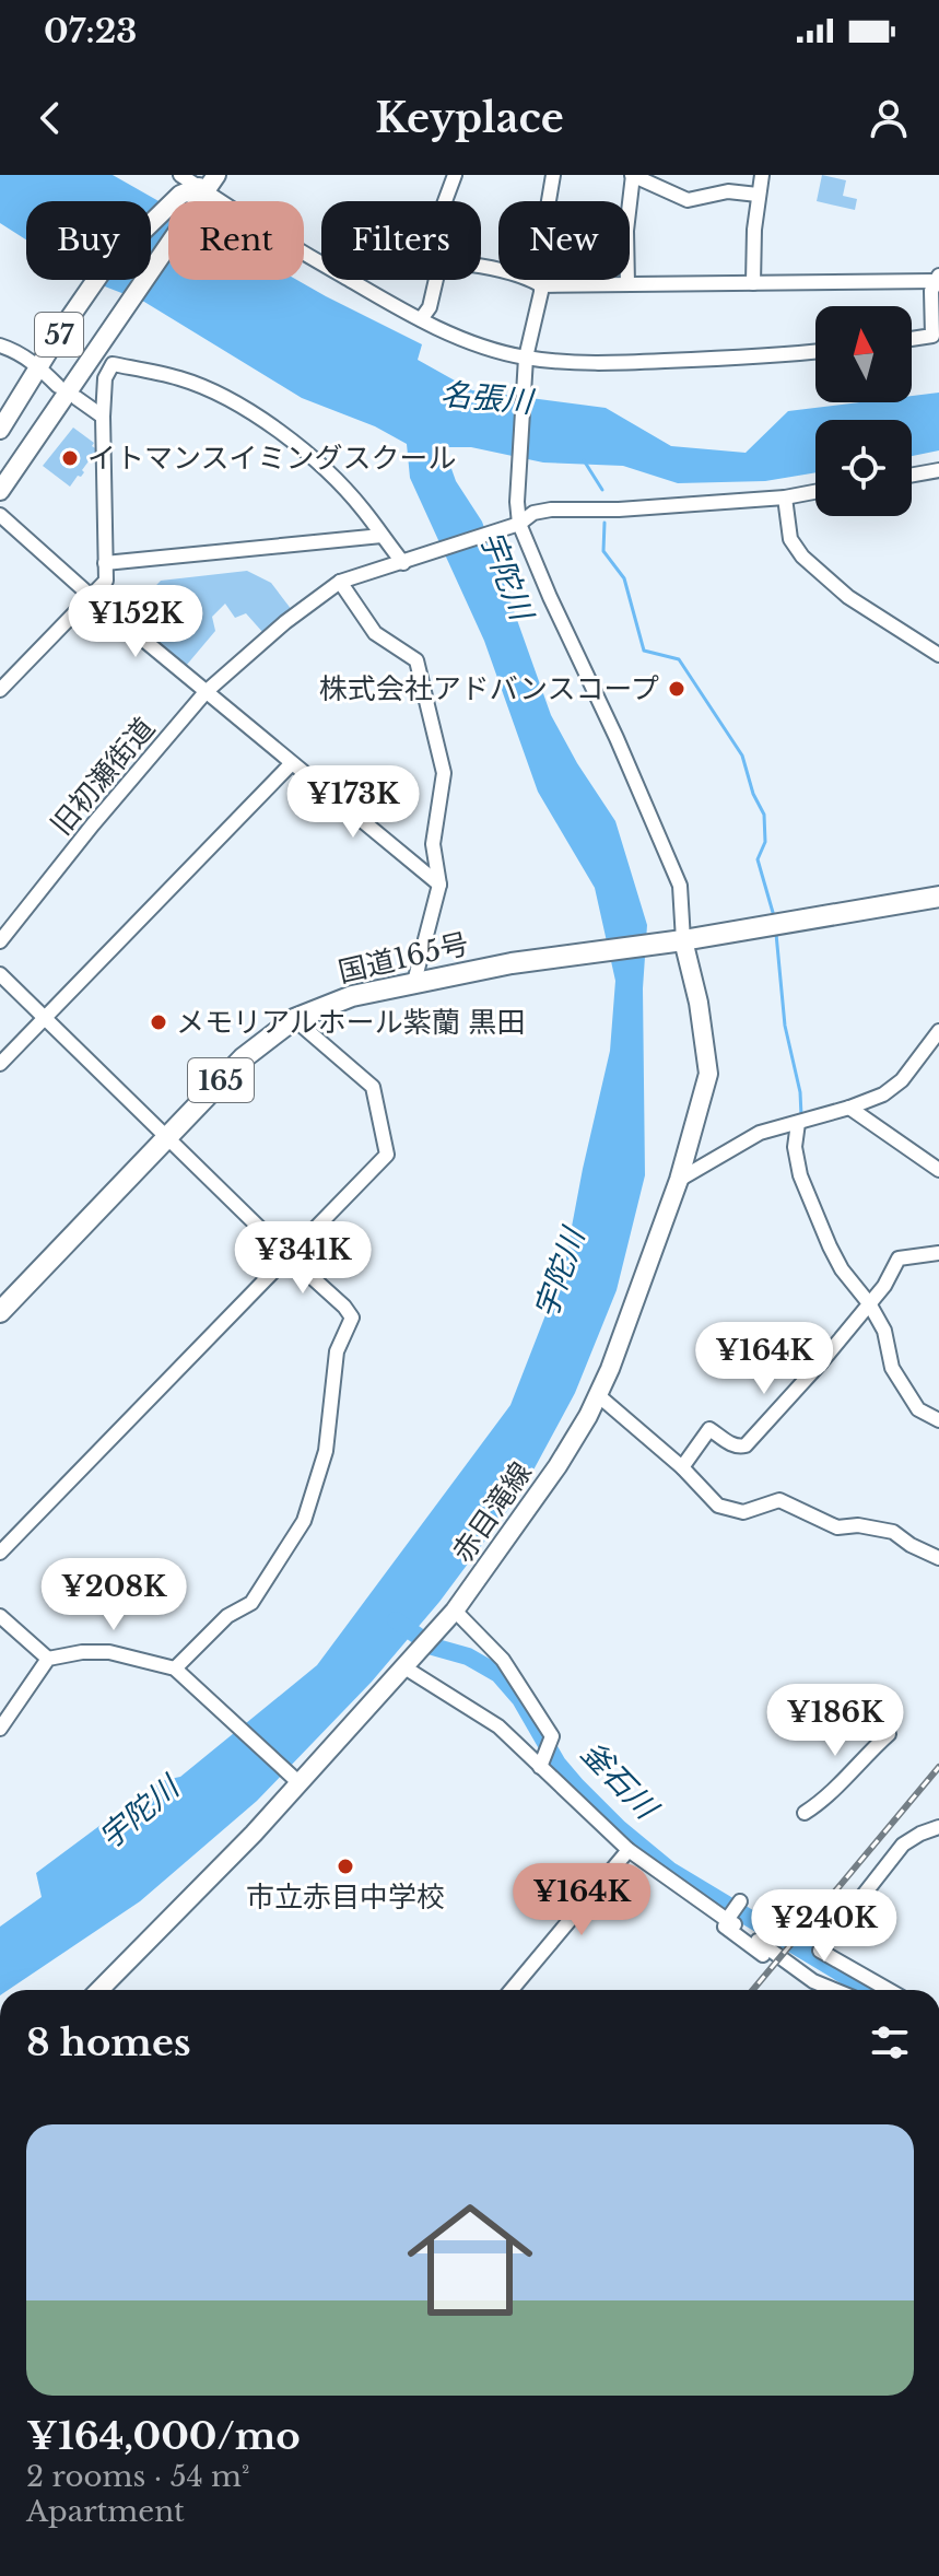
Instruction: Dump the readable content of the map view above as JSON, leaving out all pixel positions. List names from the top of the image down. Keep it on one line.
{"streets":{"highway":["国道165号","165"],"main road":["57","赤目滝線"],"street":["旧初瀬街道"]},"crossings":[["国道165号","赤目滝線"]],"water":["名張川","宇陀川","釜石川"],"places":["イトマンスイミングスクール","株式会社アドバンスコープ","メモリアルホール紫蘭 黒田","市立赤目中学校"],"north":"top","page":{"status":"07:23","header":"Keyplace","chip":["Buy","Rent","Filters","New"],"price":["¥152K","¥173K","¥341K","¥164K","¥208K","¥186K","¥164K","¥240K"],"heading":"8 homes","list":[{"name":"¥164,000/mo","note":"2 rooms · 54 m² · Apartment"}]}}
